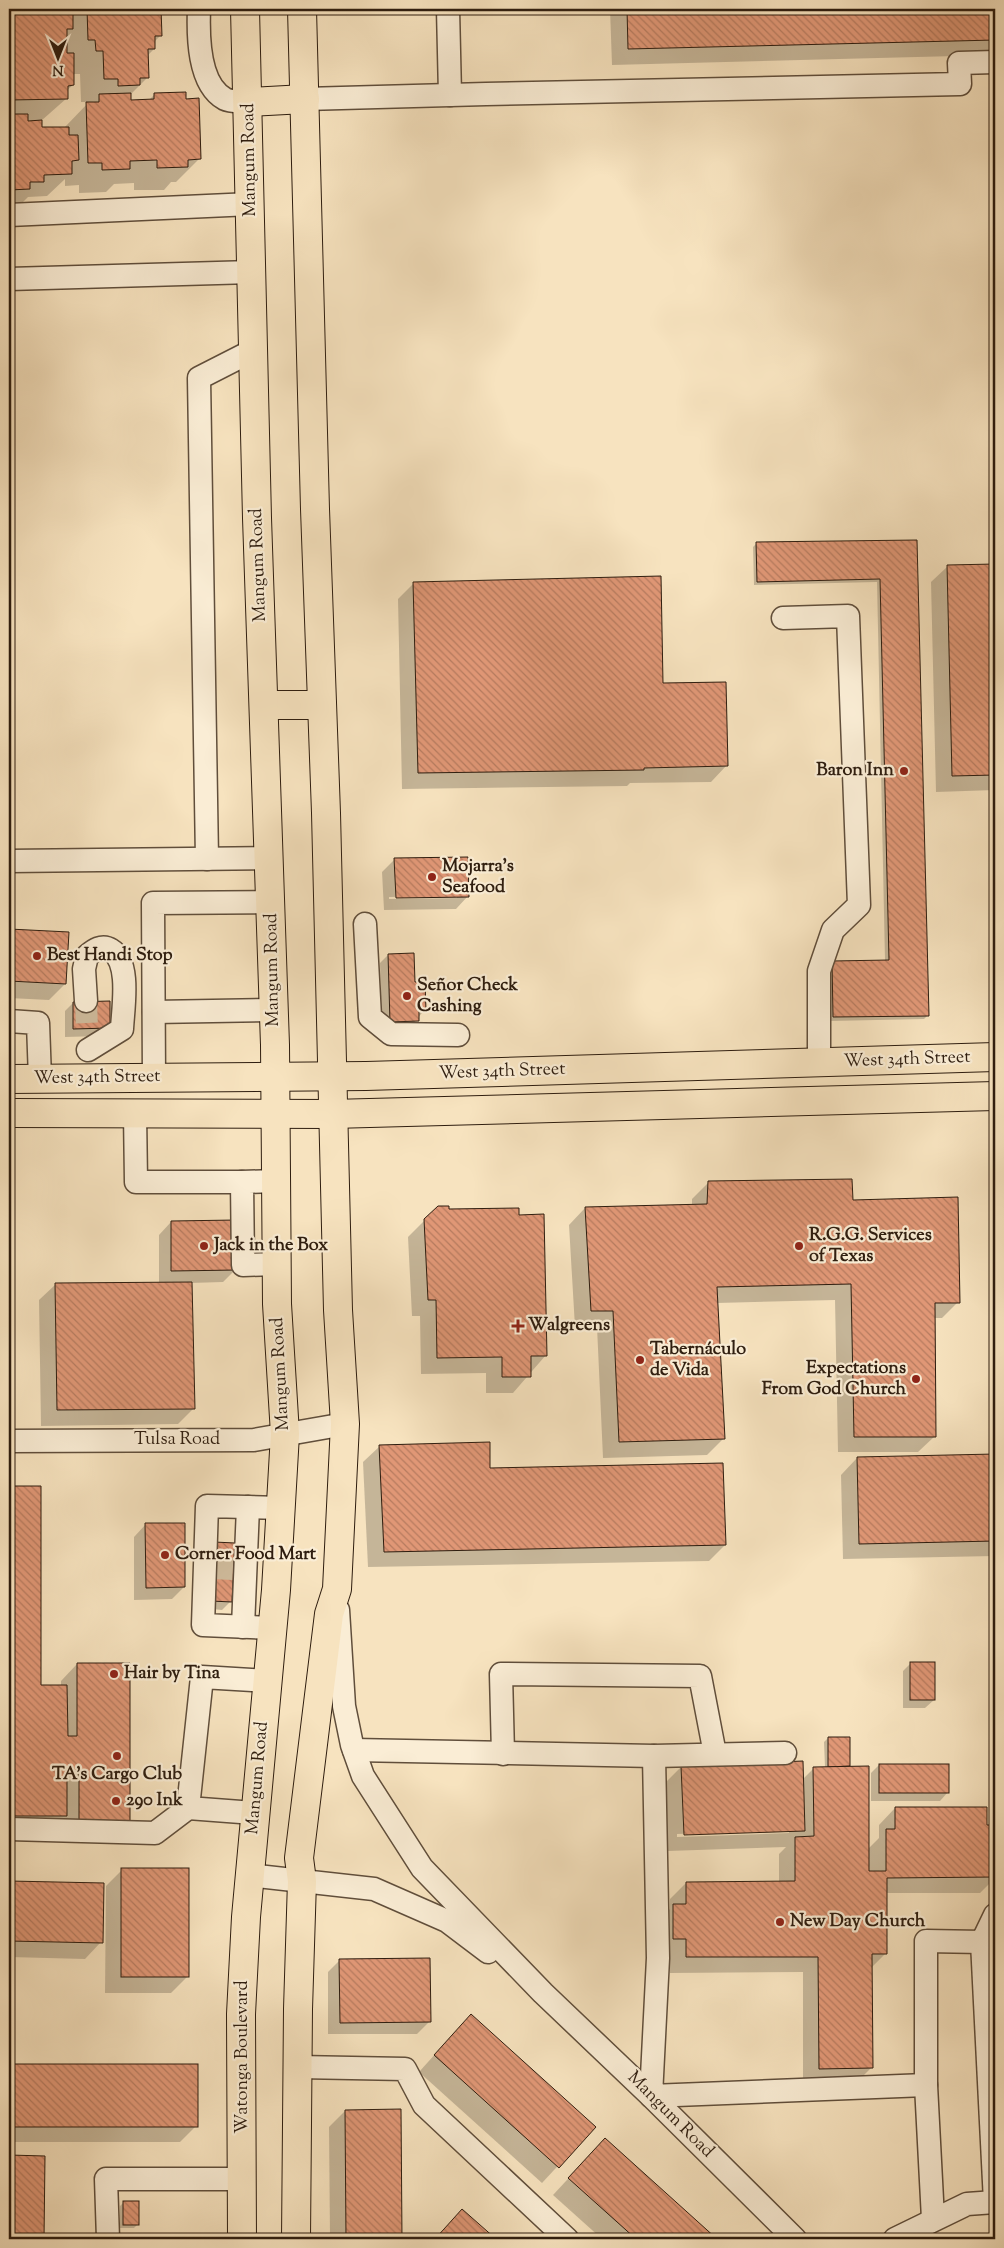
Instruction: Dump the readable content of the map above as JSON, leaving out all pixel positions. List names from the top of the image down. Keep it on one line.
{"streets":{"main road":["Mangum Road","West 34th Street","Watonga Boulevard"],"street":["Tulsa Road"]},"crossings":[["Mangum Road","West 34th Street"],["Mangum Road","Tulsa Road"],["Mangum Road","Watonga Boulevard"]],"places":{"other":["Baron Inn","Mojarra's Seafood","Best Handi Stop","Señor Check Cashing","Jack in the Box","R.G.G. Services of Texas","Tabernáculo de Vida","Expectations From God Church","Corner Food Mart","Hair by Tina","TA's Cargo Club","290 Ink","New Day Church"],"health":["Walgreens"]},"north":"bottom"}
